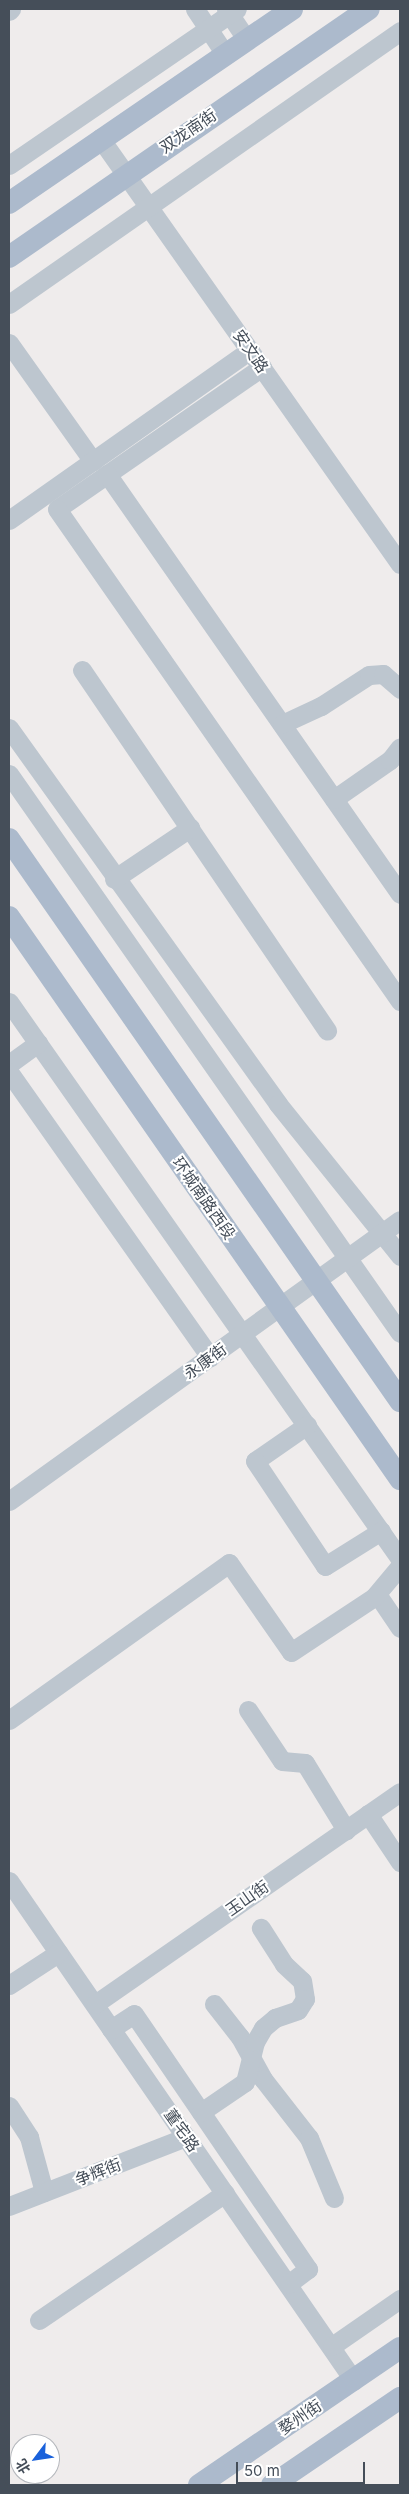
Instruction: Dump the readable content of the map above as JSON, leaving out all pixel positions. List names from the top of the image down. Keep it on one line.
{"streets":{"main road":["双龙南街","环城南路西段","婺州街"],"street":["安文路","永康街","玉山街","董宅路","争辉街"]},"crossings":[["双龙南街","安文路"],["环城南路西段","永康街"],["玉山街","董宅路"],["董宅路","争辉街"],["董宅路","婺州街"]],"scale_bar":"50 m","north":"bottom left"}
